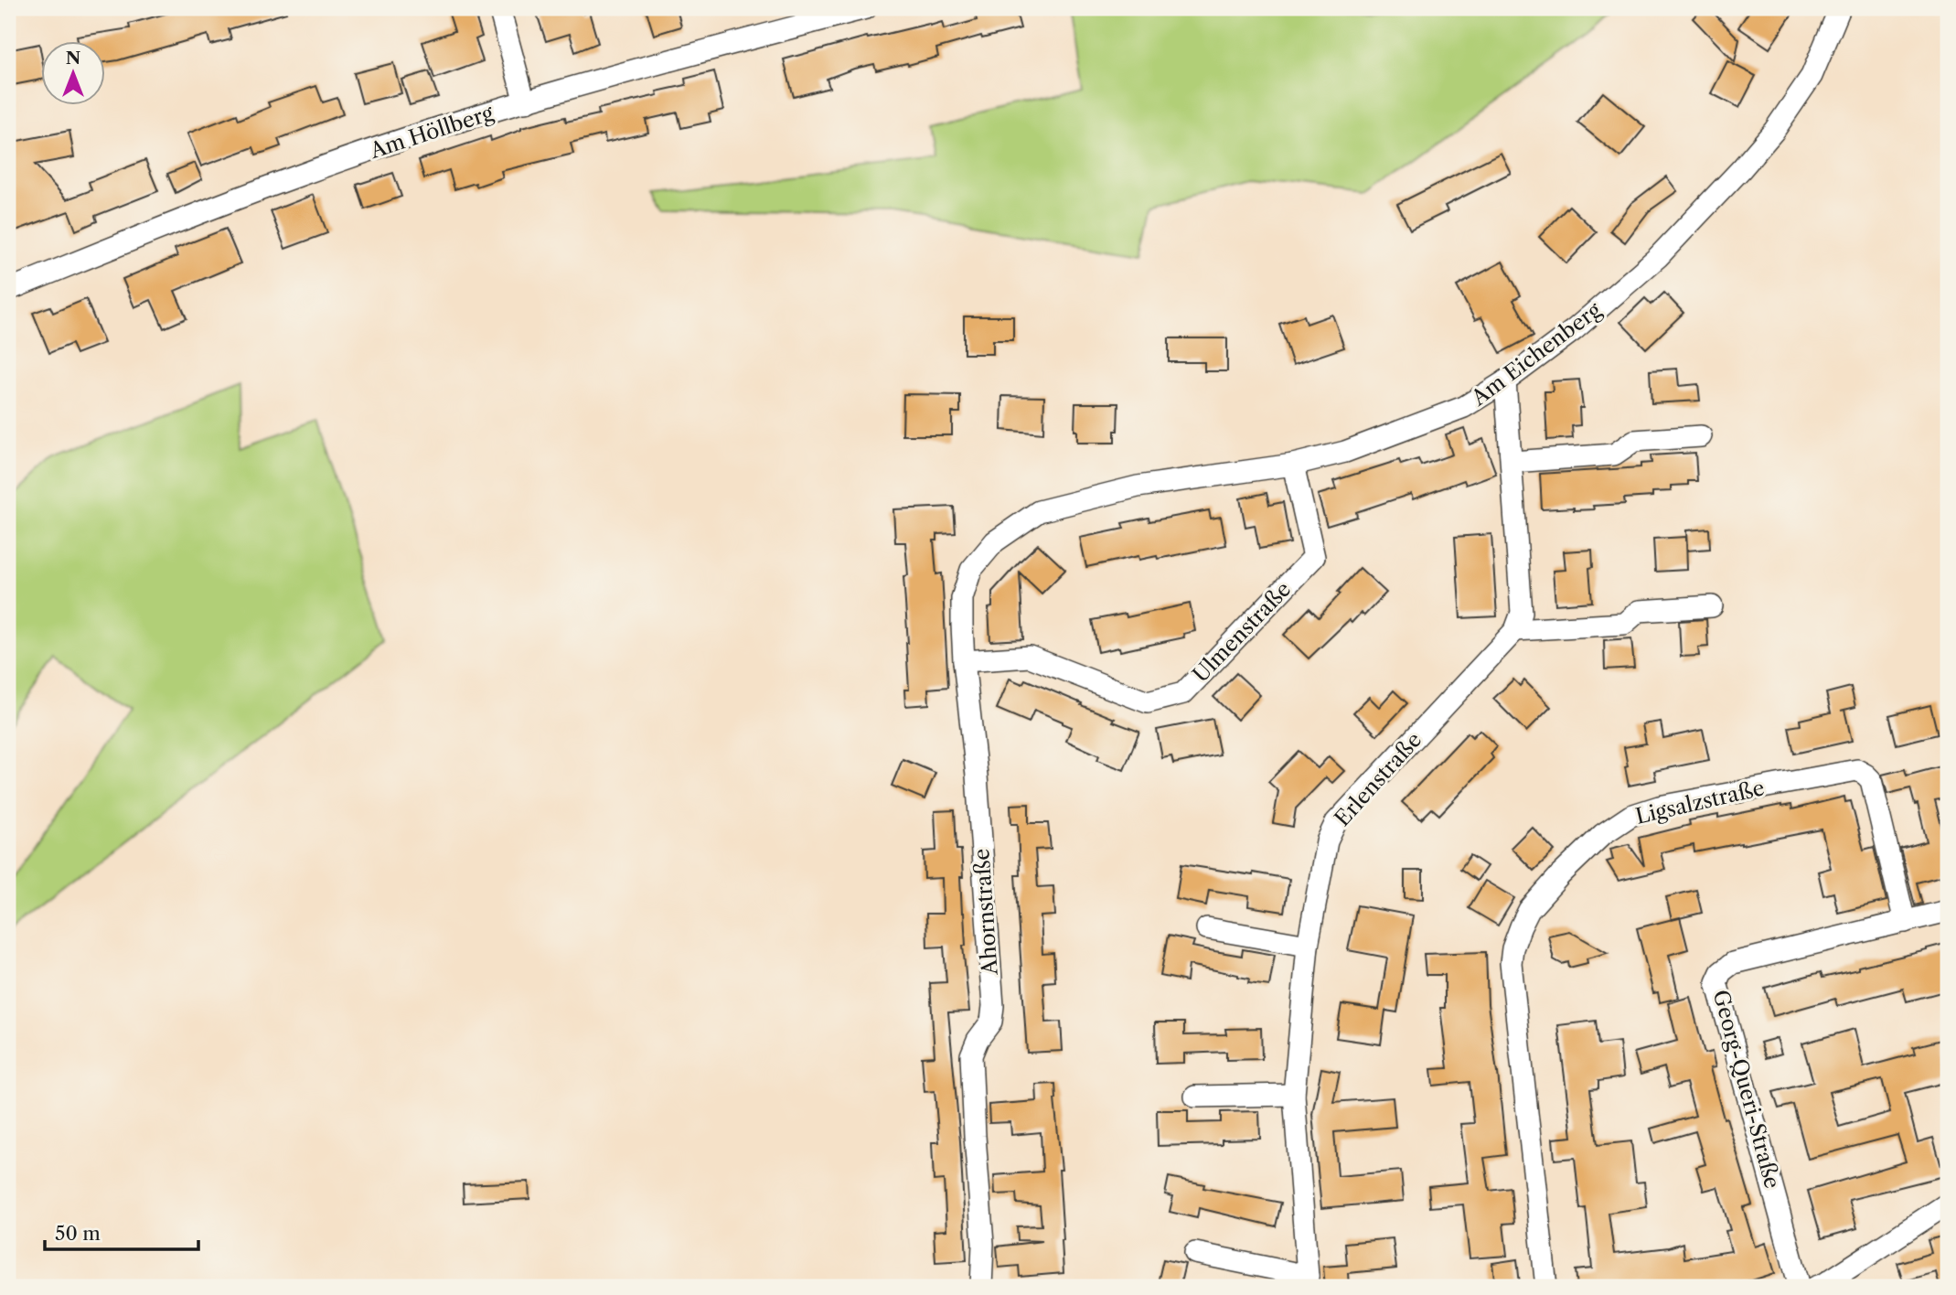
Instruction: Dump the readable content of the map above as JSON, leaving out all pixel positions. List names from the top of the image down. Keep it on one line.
{"streets":{"street":["Am Höllberg","Am Eichenberg","Ulmenstraße","Erlenstraße","Ligsalzstraße","Ahornstraße","Georg-Queri-Straße"]},"crossings":[["Am Eichenberg","Ulmenstraße"],["Am Eichenberg","Ahornstraße"],["Ulmenstraße","Ahornstraße"],["Ligsalzstraße","Georg-Queri-Straße"]],"scale_bar":"50 m","north":"top"}
